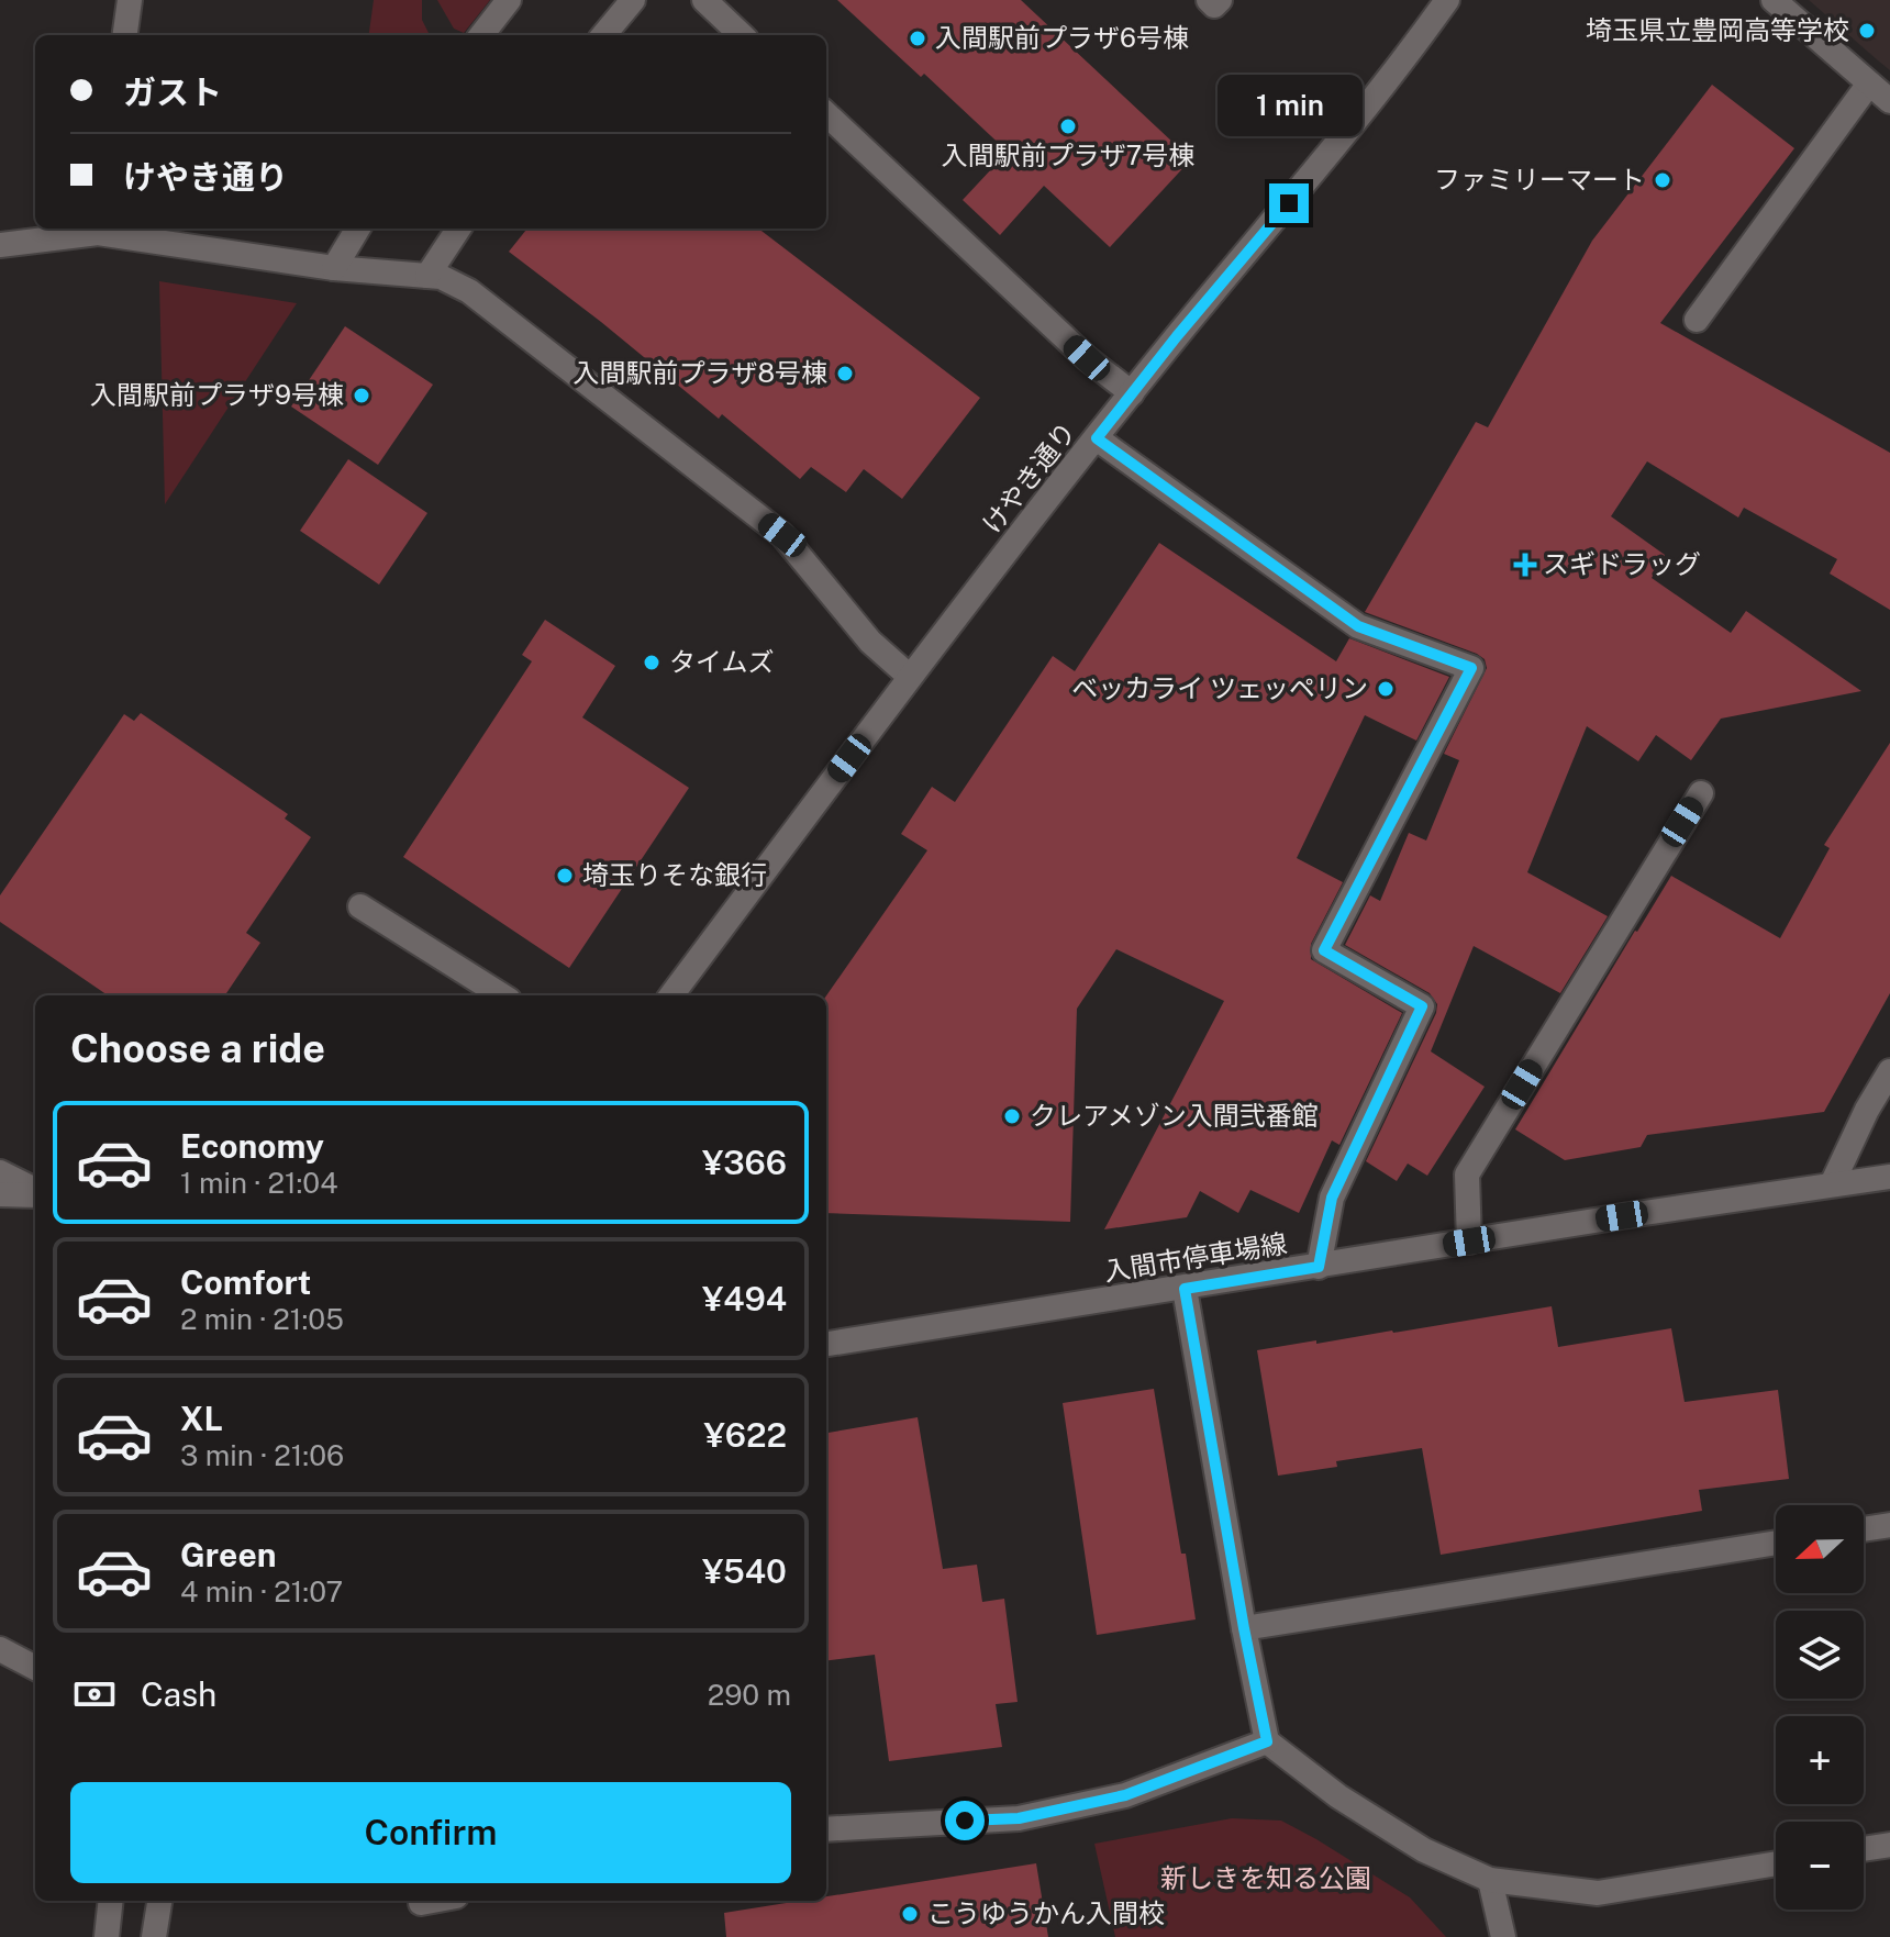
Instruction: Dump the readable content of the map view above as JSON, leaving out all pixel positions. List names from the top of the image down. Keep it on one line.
{"streets":{"street":["けやき通り","入間市停車場線"]},"parks":["新しきを知る公園"],"places":{"other":["埼玉県立豊岡高等学校","入間駅前プラザ6号棟","入間駅前プラザ7号棟","ファミリーマート","入間駅前プラザ8号棟","入間駅前プラザ9号棟","タイムズ","ベッカライ ツェッペリン","埼玉りそな銀行","クレアメゾン入間弐番館","こうゆうかん入間校"],"health":["スギドラッグ"]},"north":"left","page":{"banner":["ガスト","けやき通り"],"bubble":"1 min","heading":"Choose a ride","list":[{"name":"Economy","note":"1 min · 21:04","value":"¥366"},{"name":"Comfort","note":"2 min · 21:05","value":"¥494"},{"name":"XL","note":"3 min · 21:06","value":"¥622"},{"name":"Green","note":"4 min · 21:07","value":"¥540"}],"map_buttons":["+","−"],"pay":["Cash","290 m"],"buttons":"Confirm"}}
